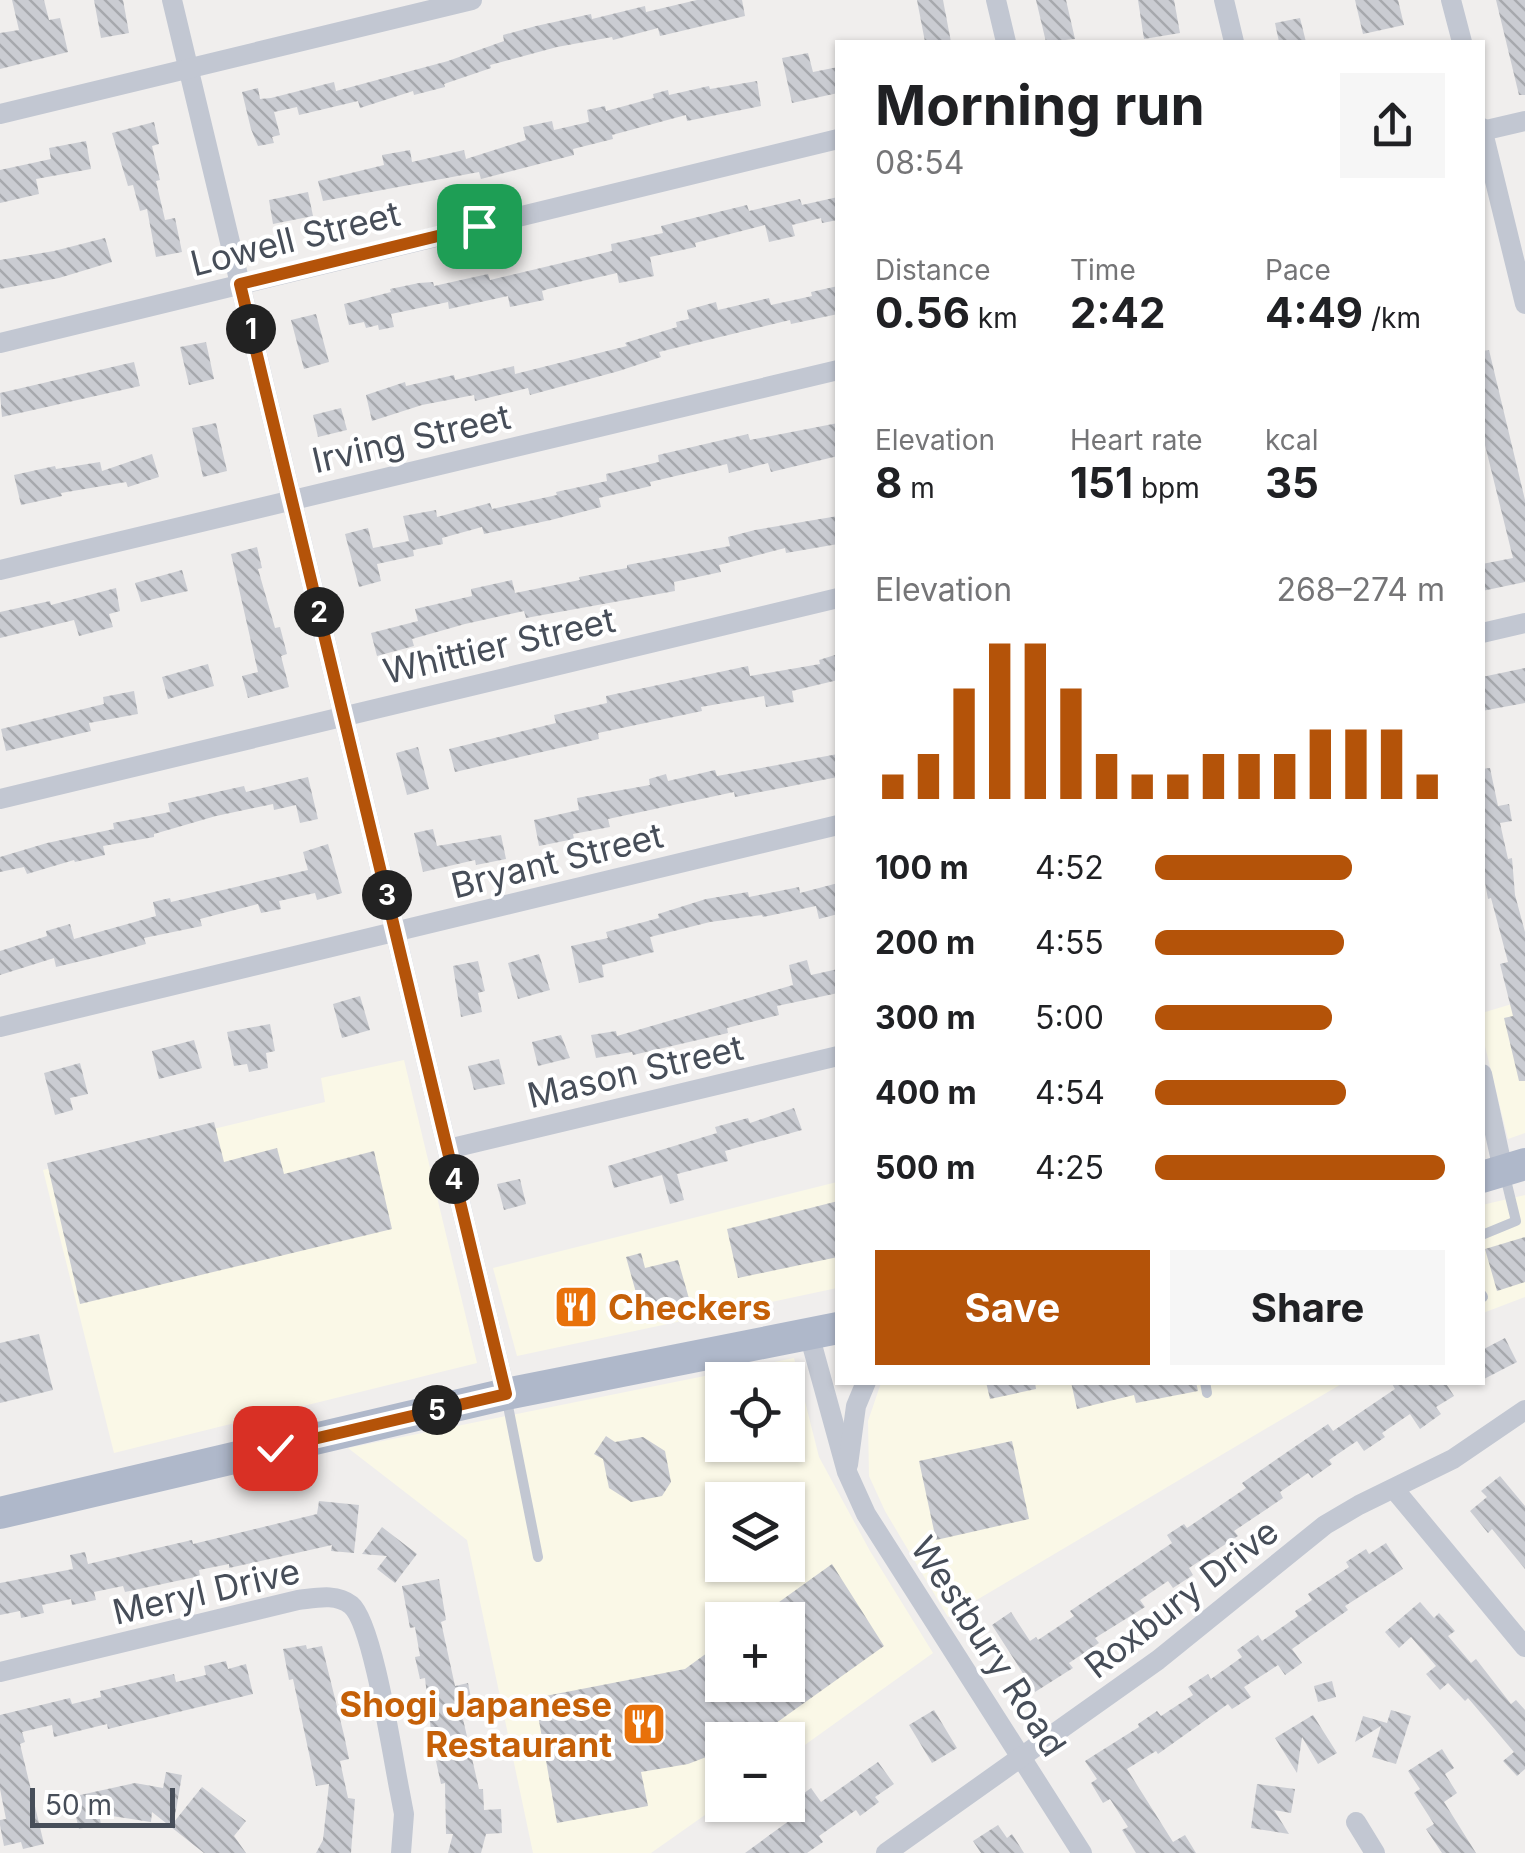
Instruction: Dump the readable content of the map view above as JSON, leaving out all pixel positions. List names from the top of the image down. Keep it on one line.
{"streets":{"street":["Lowell Street","Irving Street","Whittier Street","Bryant Street","Mason Street","Meryl Drive","Roxbury Drive","Westbury Road"]},"crossings":[["Roxbury Drive","Westbury Road"]],"places":{"restaurant":["Checkers","Shogi Japanese Restaurant"]},"scale_bar":"50 m","page":{"heading":["Morning run","08:54"],"stats":[["Distance","0.56 km"],["Time","2:42"],["Pace","4:49 /km"],["Elevation","8 m"],["Heart rate","151 bpm"],["kcal","35"]],"pins":["1","2","3","4","5"],"chart":["Elevation","268–274 m"],"list":[{"name":"100 m","note":"4:52"},{"name":"200 m","note":"4:55"},{"name":"300 m","note":"5:00"},{"name":"400 m","note":"4:54"},{"name":"500 m","note":"4:25"}],"buttons":["Save","Share"],"map_buttons":["+","−"],"scale":"50 m"}}
